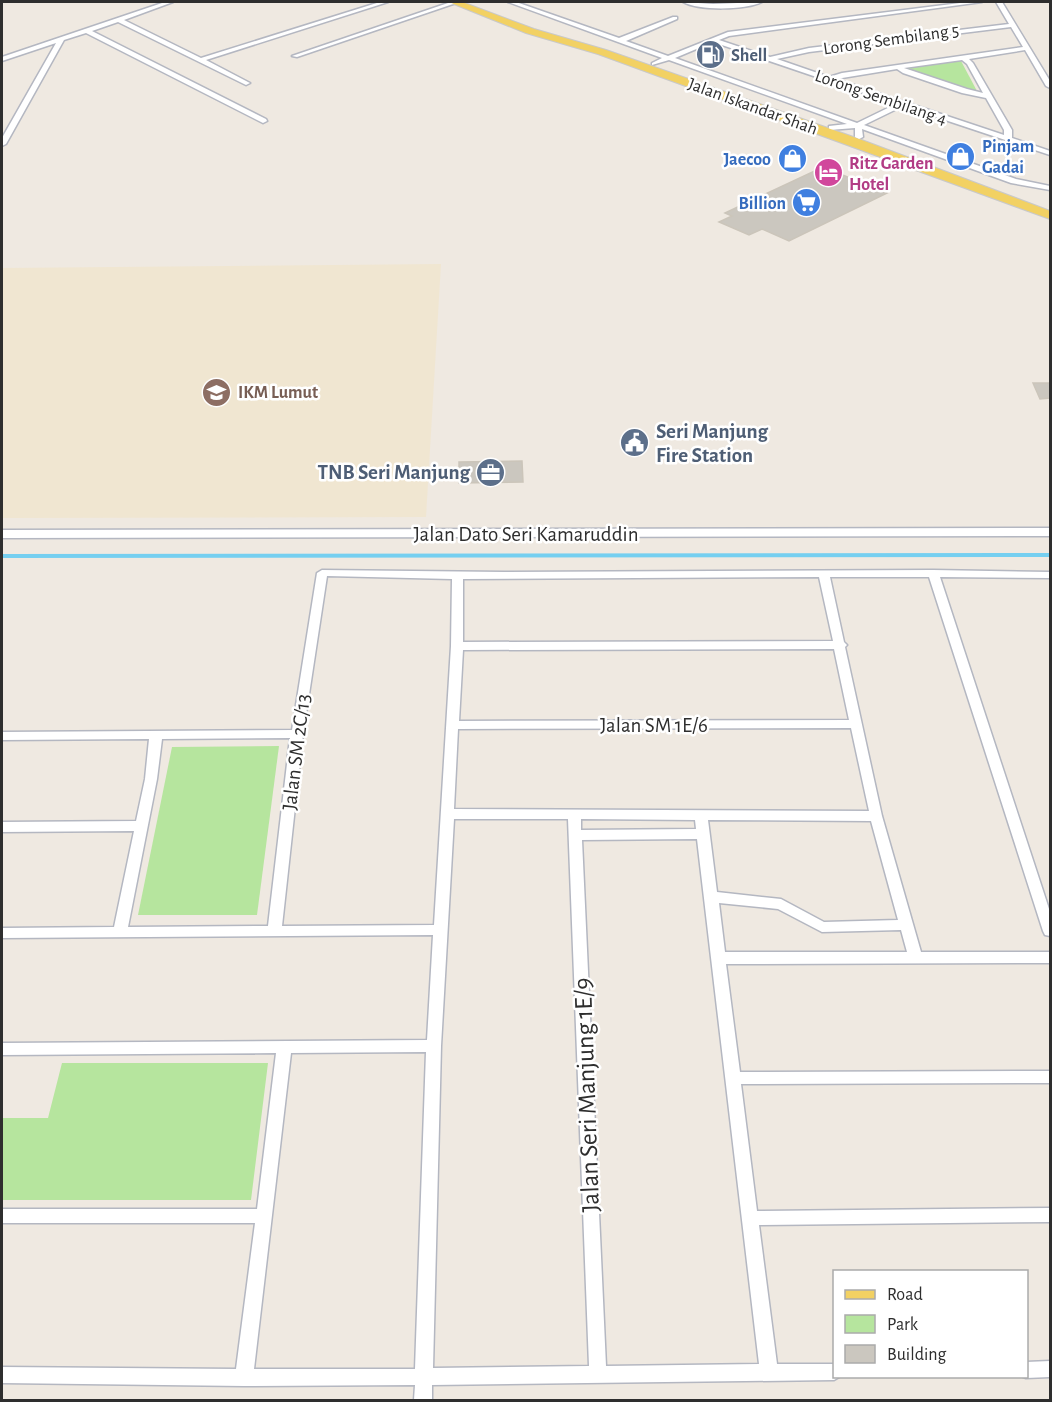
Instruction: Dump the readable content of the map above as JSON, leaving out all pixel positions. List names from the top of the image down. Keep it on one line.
{"streets":{"main road":["Jalan Iskandar Shah"],"street":["Lorong Sembilang 5","Lorong Sembilang 4","Jalan Dato Seri Kamaruddin","Jalan SM 1E/6","Jalan SM 2C/13","Jalan Seri Manjung 1E/9"]},"crossings":[["Lorong Sembilang 5","Lorong Sembilang 4"]],"places":{"fuel station":["Shell"],"shop":["Pinjam Gadai","Jaecoo"],"hotel":["Ritz Garden Hotel"],"supermarket":["Billion"],"school or university":["IKM Lumut"],"public building":["Seri Manjung Fire Station"],"office":["TNB Seri Manjung"]},"legend":["Road","Park","Building"]}
